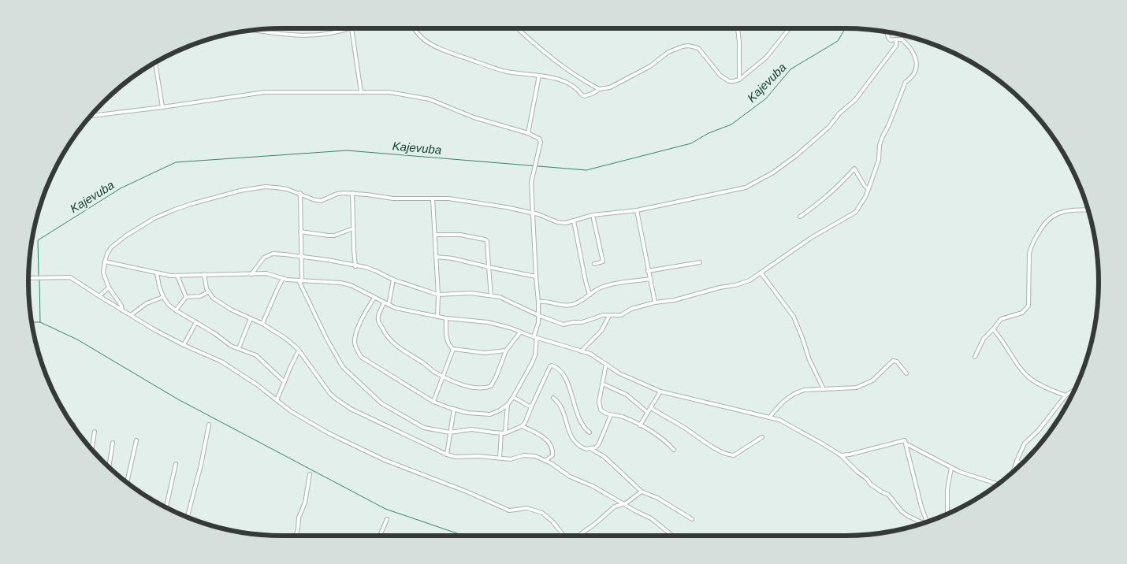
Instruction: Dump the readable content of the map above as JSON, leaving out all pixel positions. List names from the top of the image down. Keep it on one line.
{"water":["Kajevuba"]}
